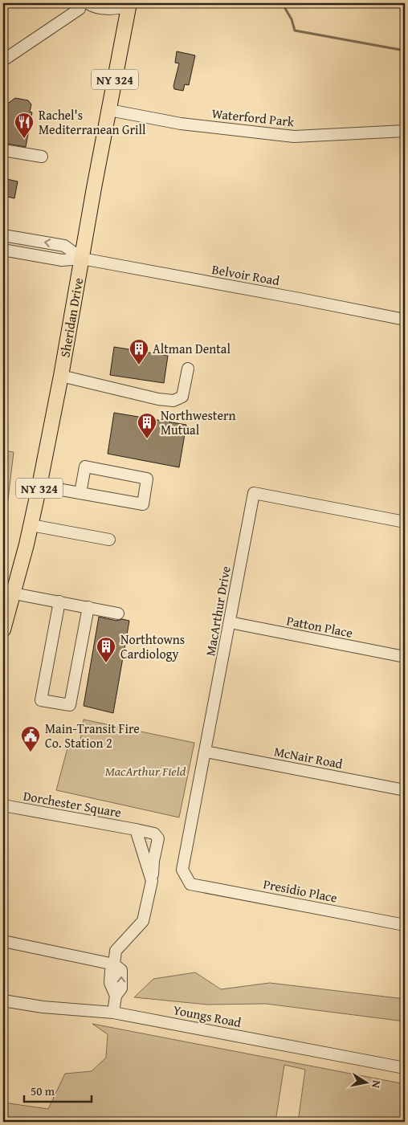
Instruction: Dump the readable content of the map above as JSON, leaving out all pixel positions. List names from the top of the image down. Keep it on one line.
{"streets":{"main road":["NY 324","Sheridan Drive"],"street":["Waterford Park","Belvoir Road","MacArthur Drive","Patton Place","McNair Road","Dorchester Square","Presidio Place","Youngs Road"]},"crossings":[["Waterford Park","Sheridan Drive"],["Belvoir Road","Sheridan Drive"],["MacArthur Drive","Patton Place"],["MacArthur Drive","McNair Road"],["MacArthur Drive","Presidio Place"]],"parks":["MacArthur Field"],"places":{"restaurant":["Rachel's Mediterranean Grill"],"building":["Altman Dental","Northwestern Mutual","Northtowns Cardiology"],"public building":["Main-Transit Fire Co. Station 2"]},"scale_bar":"50 m","north":"right"}
